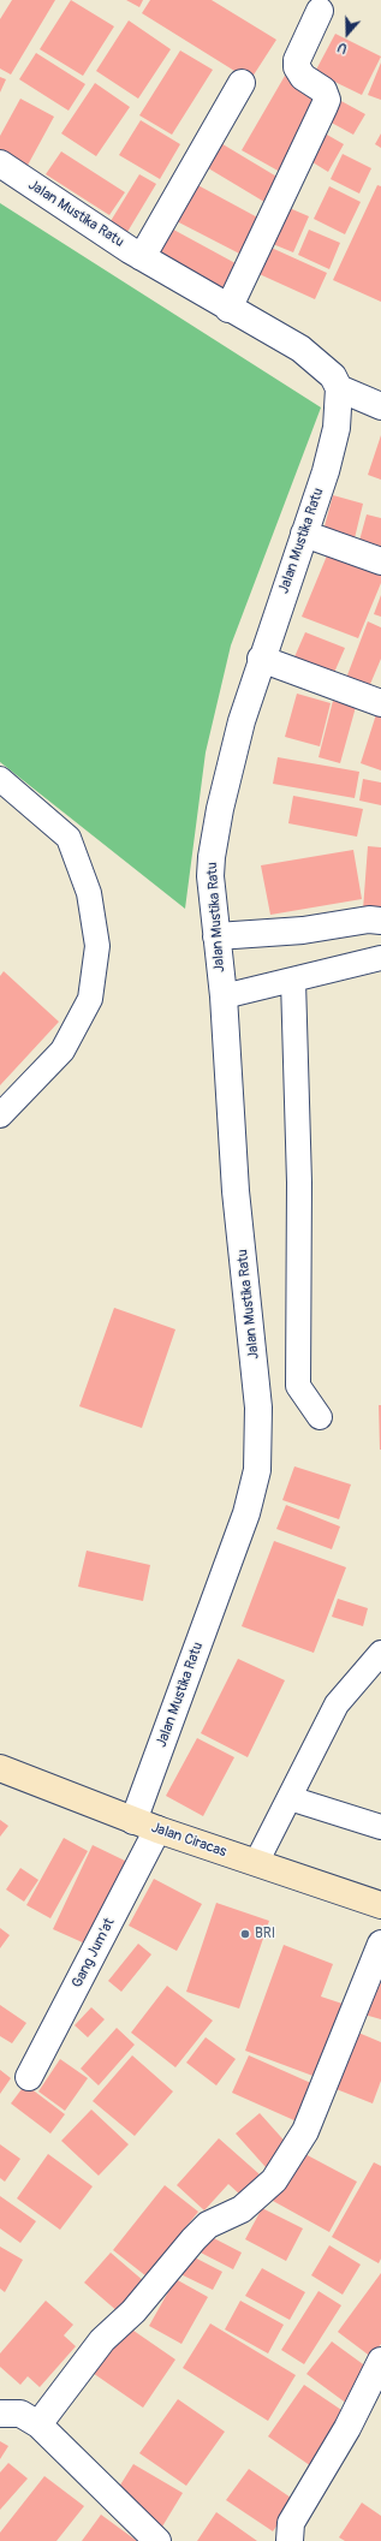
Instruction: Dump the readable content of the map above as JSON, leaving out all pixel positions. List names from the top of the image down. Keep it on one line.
{"streets":{"street":["Jalan Mustika Ratu","Jalan Ciracas","Gang Jum'at"]},"crossings":[["Jalan Mustika Ratu","Jalan Ciracas"],["Jalan Mustika Ratu","Gang Jum'at"],["Jalan Ciracas","Gang Jum'at"]],"places":["BRI"],"north":"bottom"}
